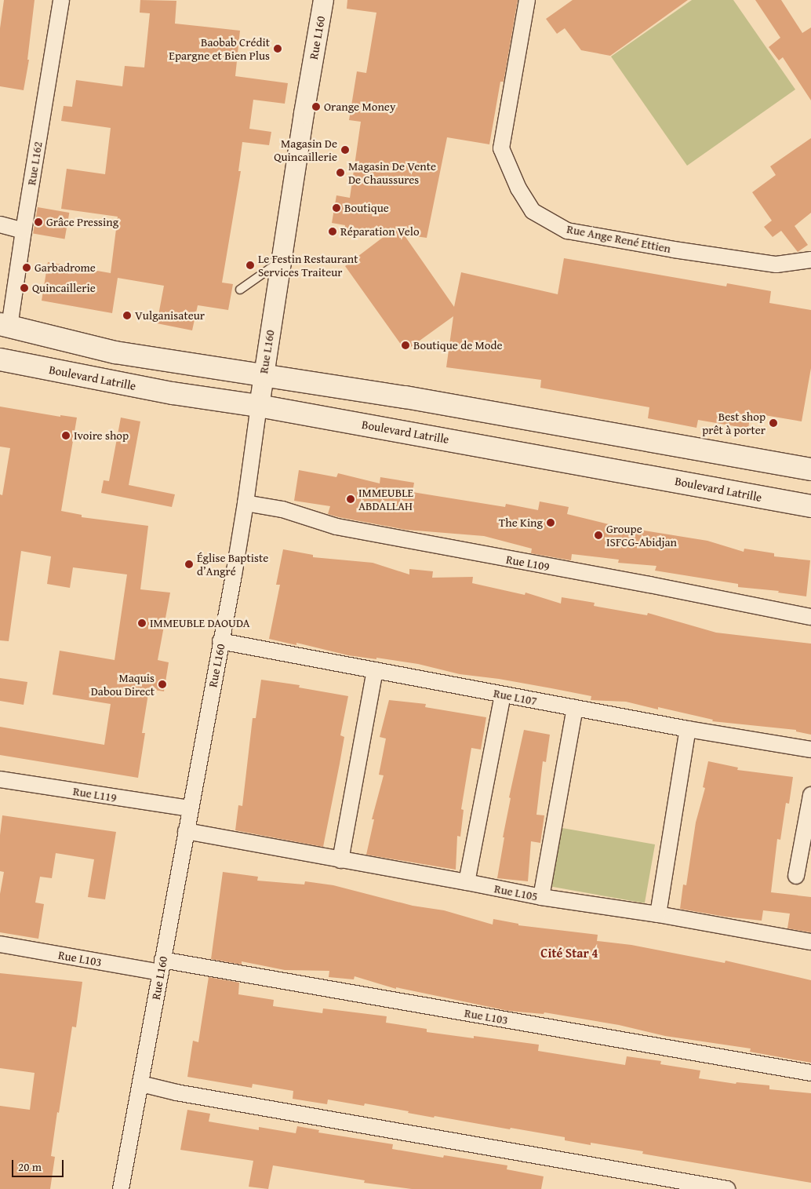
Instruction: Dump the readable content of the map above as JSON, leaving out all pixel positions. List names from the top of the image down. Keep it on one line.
{"streets":{"main road":["Boulevard Latrille"],"street":["Rue L160","Rue L162","Rue Ange René Ettien","Rue L109","Rue L107","Rue L119","Rue L105","Rue L103"]},"crossings":[["Rue L160","Boulevard Latrille"],["Rue L160","Rue L109"],["Rue L160","Rue L107"],["Rue L160","Rue L119"],["Rue L160","Rue L105"],["Rue L160","Rue L103"]],"districts":["Cité Star 4"],"places":["Baobab Crédit Epargne et Bien Plus","Orange Money","Magasin De Quincaillerie","Magasin De Vente De Chaussures","Boutique","Grâce Pressing","Réparation Velo","Le Festin Restaurant Services Traiteur","Garbadrome","Quincaillerie","Vulganisateur","Boutique de Mode","Best shop prêt à porter","Ivoire shop","IMMEUBLE ABDALLAH","The King","Groupe ISFCG-Abidjan","Église Baptiste d’Angré","IMMEUBLE DAOUDA","Maquis Dabou Direct"],"scale_bar":"20 m"}
